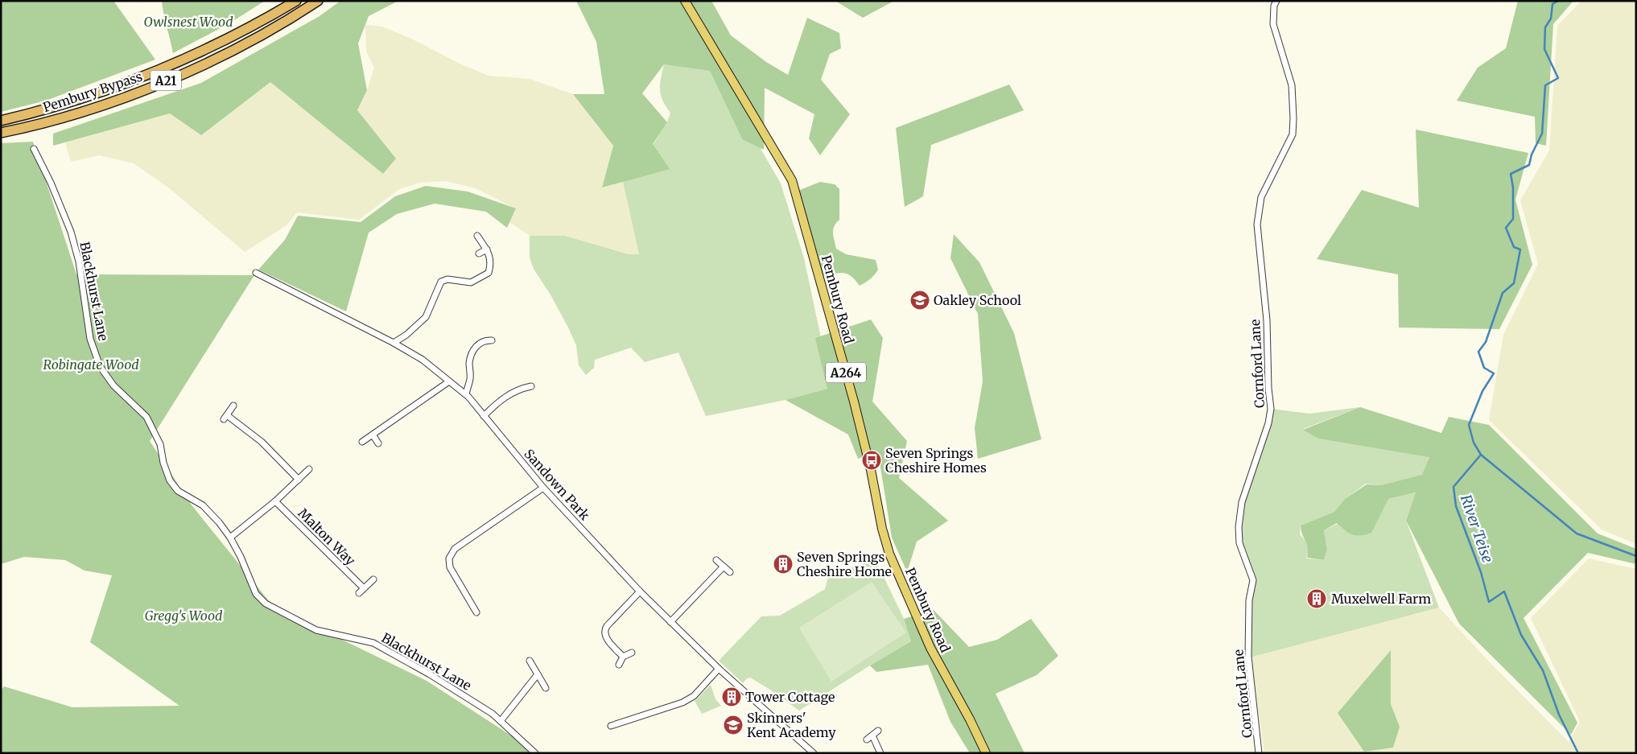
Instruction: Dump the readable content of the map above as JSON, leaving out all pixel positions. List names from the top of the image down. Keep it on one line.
{"streets":{"highway":["A21","Pembury Bypass"],"main road":["Pembury Road","A264"],"street":["Blackhurst Lane","Cornford Lane","Sandown Park","Malton Way"]},"water":["River Teise"],"parks":["Owlsnest Wood","Robingate Wood","Gregg's Wood"],"places":{"school or university":["Oakley School","Skinners' Kent Academy"],"bus stop":["Seven Springs Cheshire Homes"],"building":["Seven Springs Cheshire Home","Muxelwell Farm","Tower Cottage"]}}
